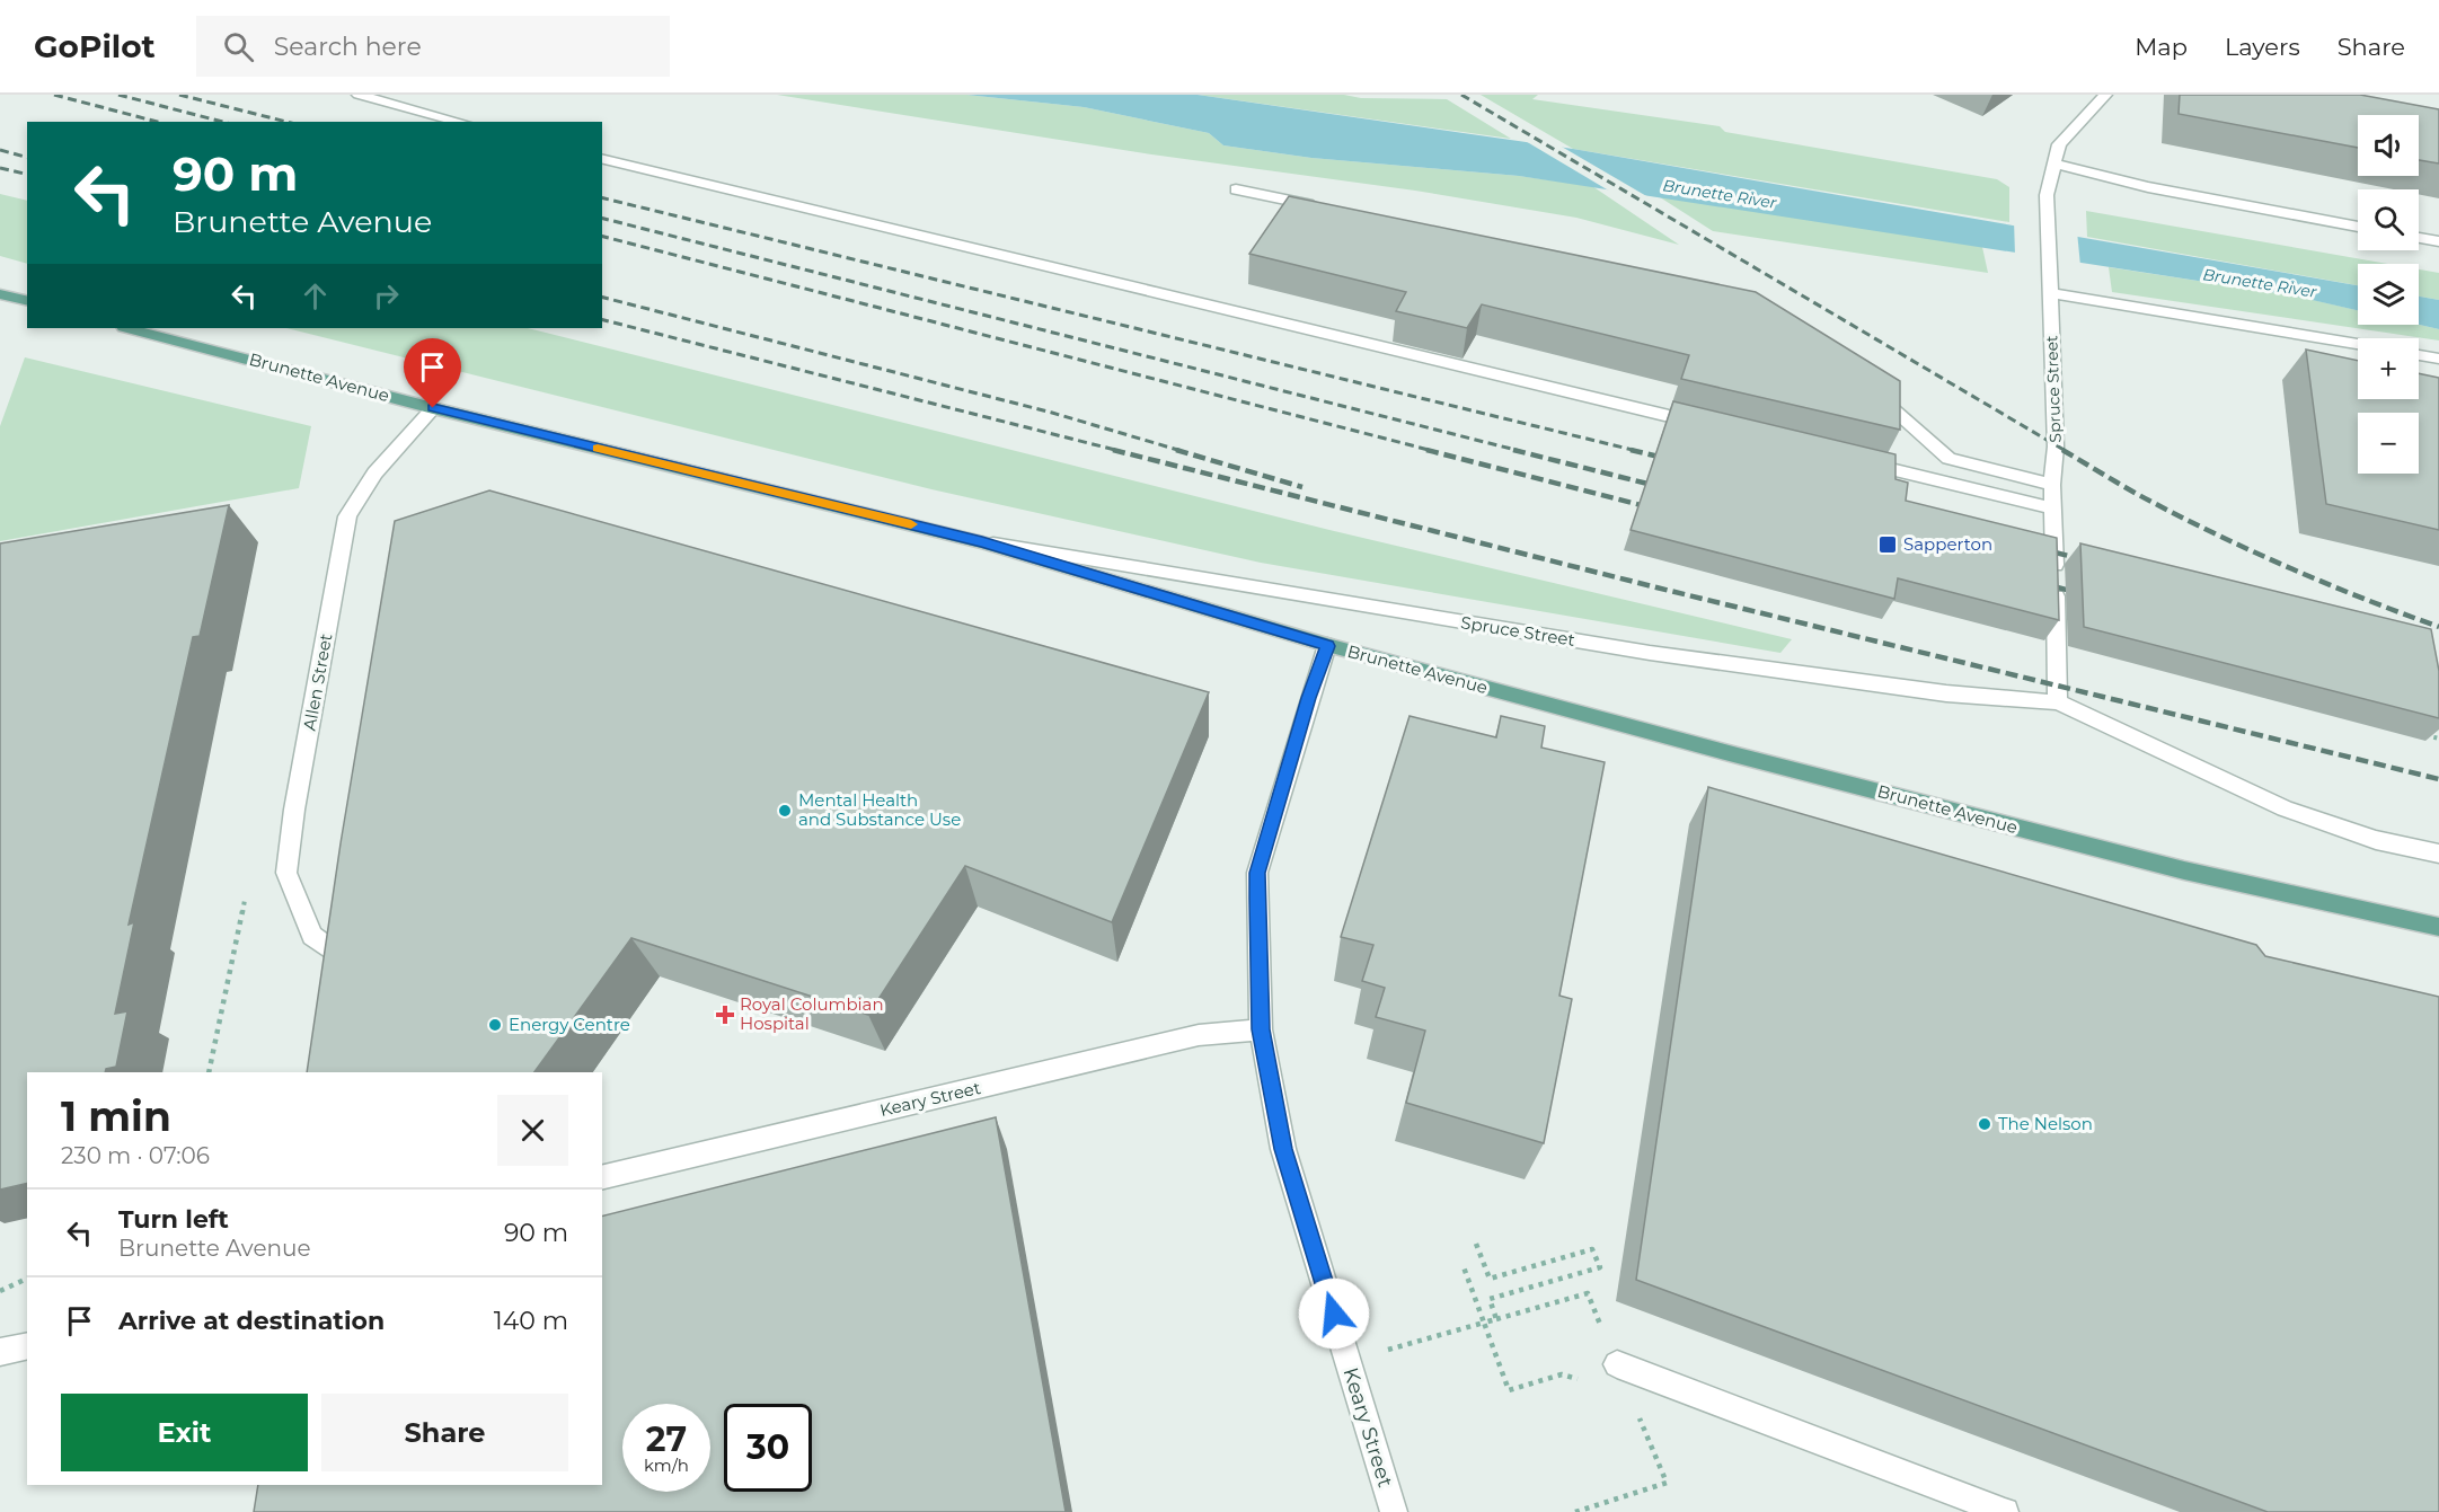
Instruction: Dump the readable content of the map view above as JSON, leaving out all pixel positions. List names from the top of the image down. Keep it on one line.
{"streets":{"main road":["Brunette Avenue"],"street":["Spruce Street","Allen Street","Keary Street"]},"crossings":[["Brunette Avenue","Spruce Street"],["Brunette Avenue","Allen Street"],["Brunette Avenue","Keary Street"]],"water":["Brunette River"],"places":{"transit":["Sapperton"],"other":["Mental Health and Substance Use","Energy Centre","The Nelson"],"health":["Royal Columbian Hospital"]},"page":{"header":"GoPilot","search":"Search here","nav":["Map","Layers","Share"],"map_buttons":["+","−"],"turn":["90 m","Brunette Avenue"],"heading":["1 min","230 m · 07:06"],"list":[{"name":"Turn left","note":"Brunette Avenue","value":"90 m"},{"name":"Arrive at destination","value":"140 m"}],"buttons":["Exit","Share"],"speed":"27 km/h","limit":"30"}}
